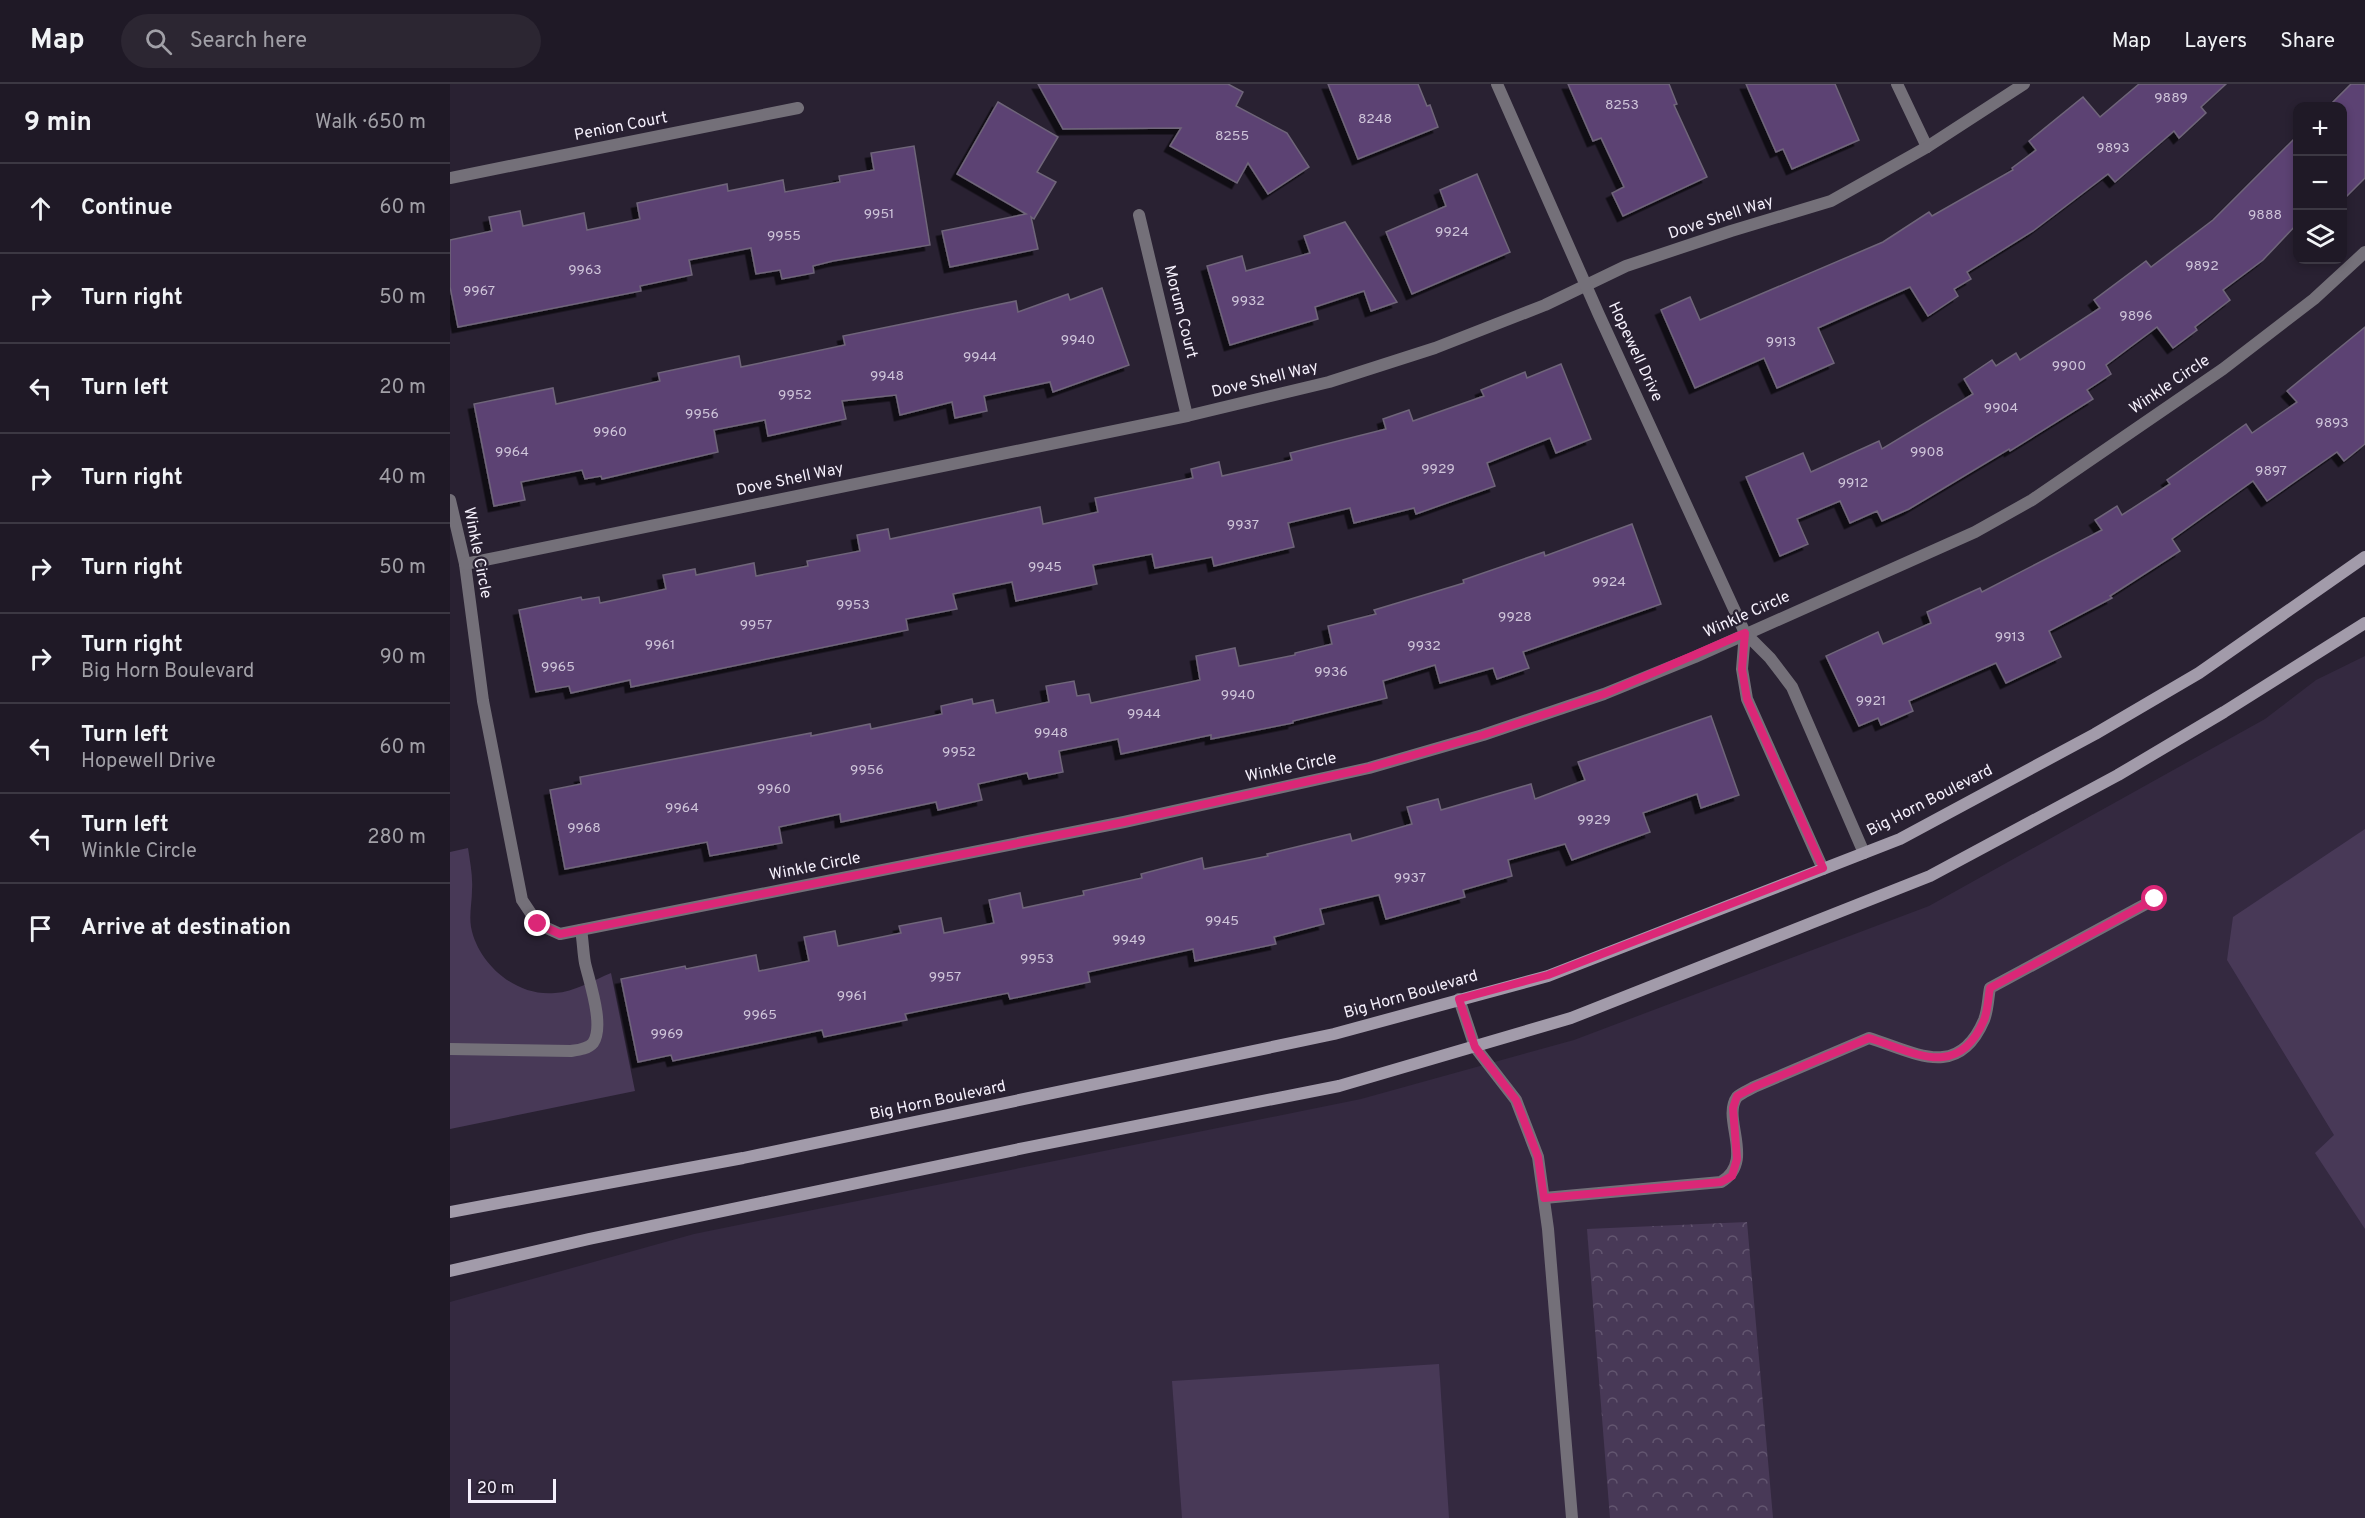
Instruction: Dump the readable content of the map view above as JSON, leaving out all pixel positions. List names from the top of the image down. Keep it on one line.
{"streets":{"main road":["Big Horn Boulevard"],"street":["Penion Court","Dove Shell Way","Morum Court","Hopewell Drive","Winkle Circle"]},"crossings":[["Dove Shell Way","Morum Court"],["Dove Shell Way","Hopewell Drive"],["Dove Shell Way","Winkle Circle"],["Hopewell Drive","Winkle Circle"],["Hopewell Drive","Big Horn Boulevard"]],"house_numbers":["9889","8253","8248","8255","9893","9951","9888","9924","9955","9892","9963","9967","9932","9896","9940","9913","9944","9900","9948","9952","9904","9956","9893","9960","9964","9908","9929","9897","9912","9937","9945","9924","9953","9928","9957","9913","9961","9932","9965","9936","9940","9921","9944","9948","9952","9956","9960","9964","9929","9968","9937","9945","9949","9953","9957","9961","9965","9969"],"scale_bar":"20 m","page":{"header":"Map","search":"Search here","nav":["Map","Layers","Share"],"heading":["9 min","Walk · 650 m"],"map_buttons":["+","−"],"list":[["Continue","60 m"],["Turn right","50 m"],["Turn left","20 m"],["Turn right","40 m"],["Turn right","50 m"],["Turn right","Big Horn Boulevard","90 m"],["Turn left","Hopewell Drive","60 m"],["Turn left","Winkle Circle","280 m"],"Arrive at destination"],"scale":"20 m"}}
